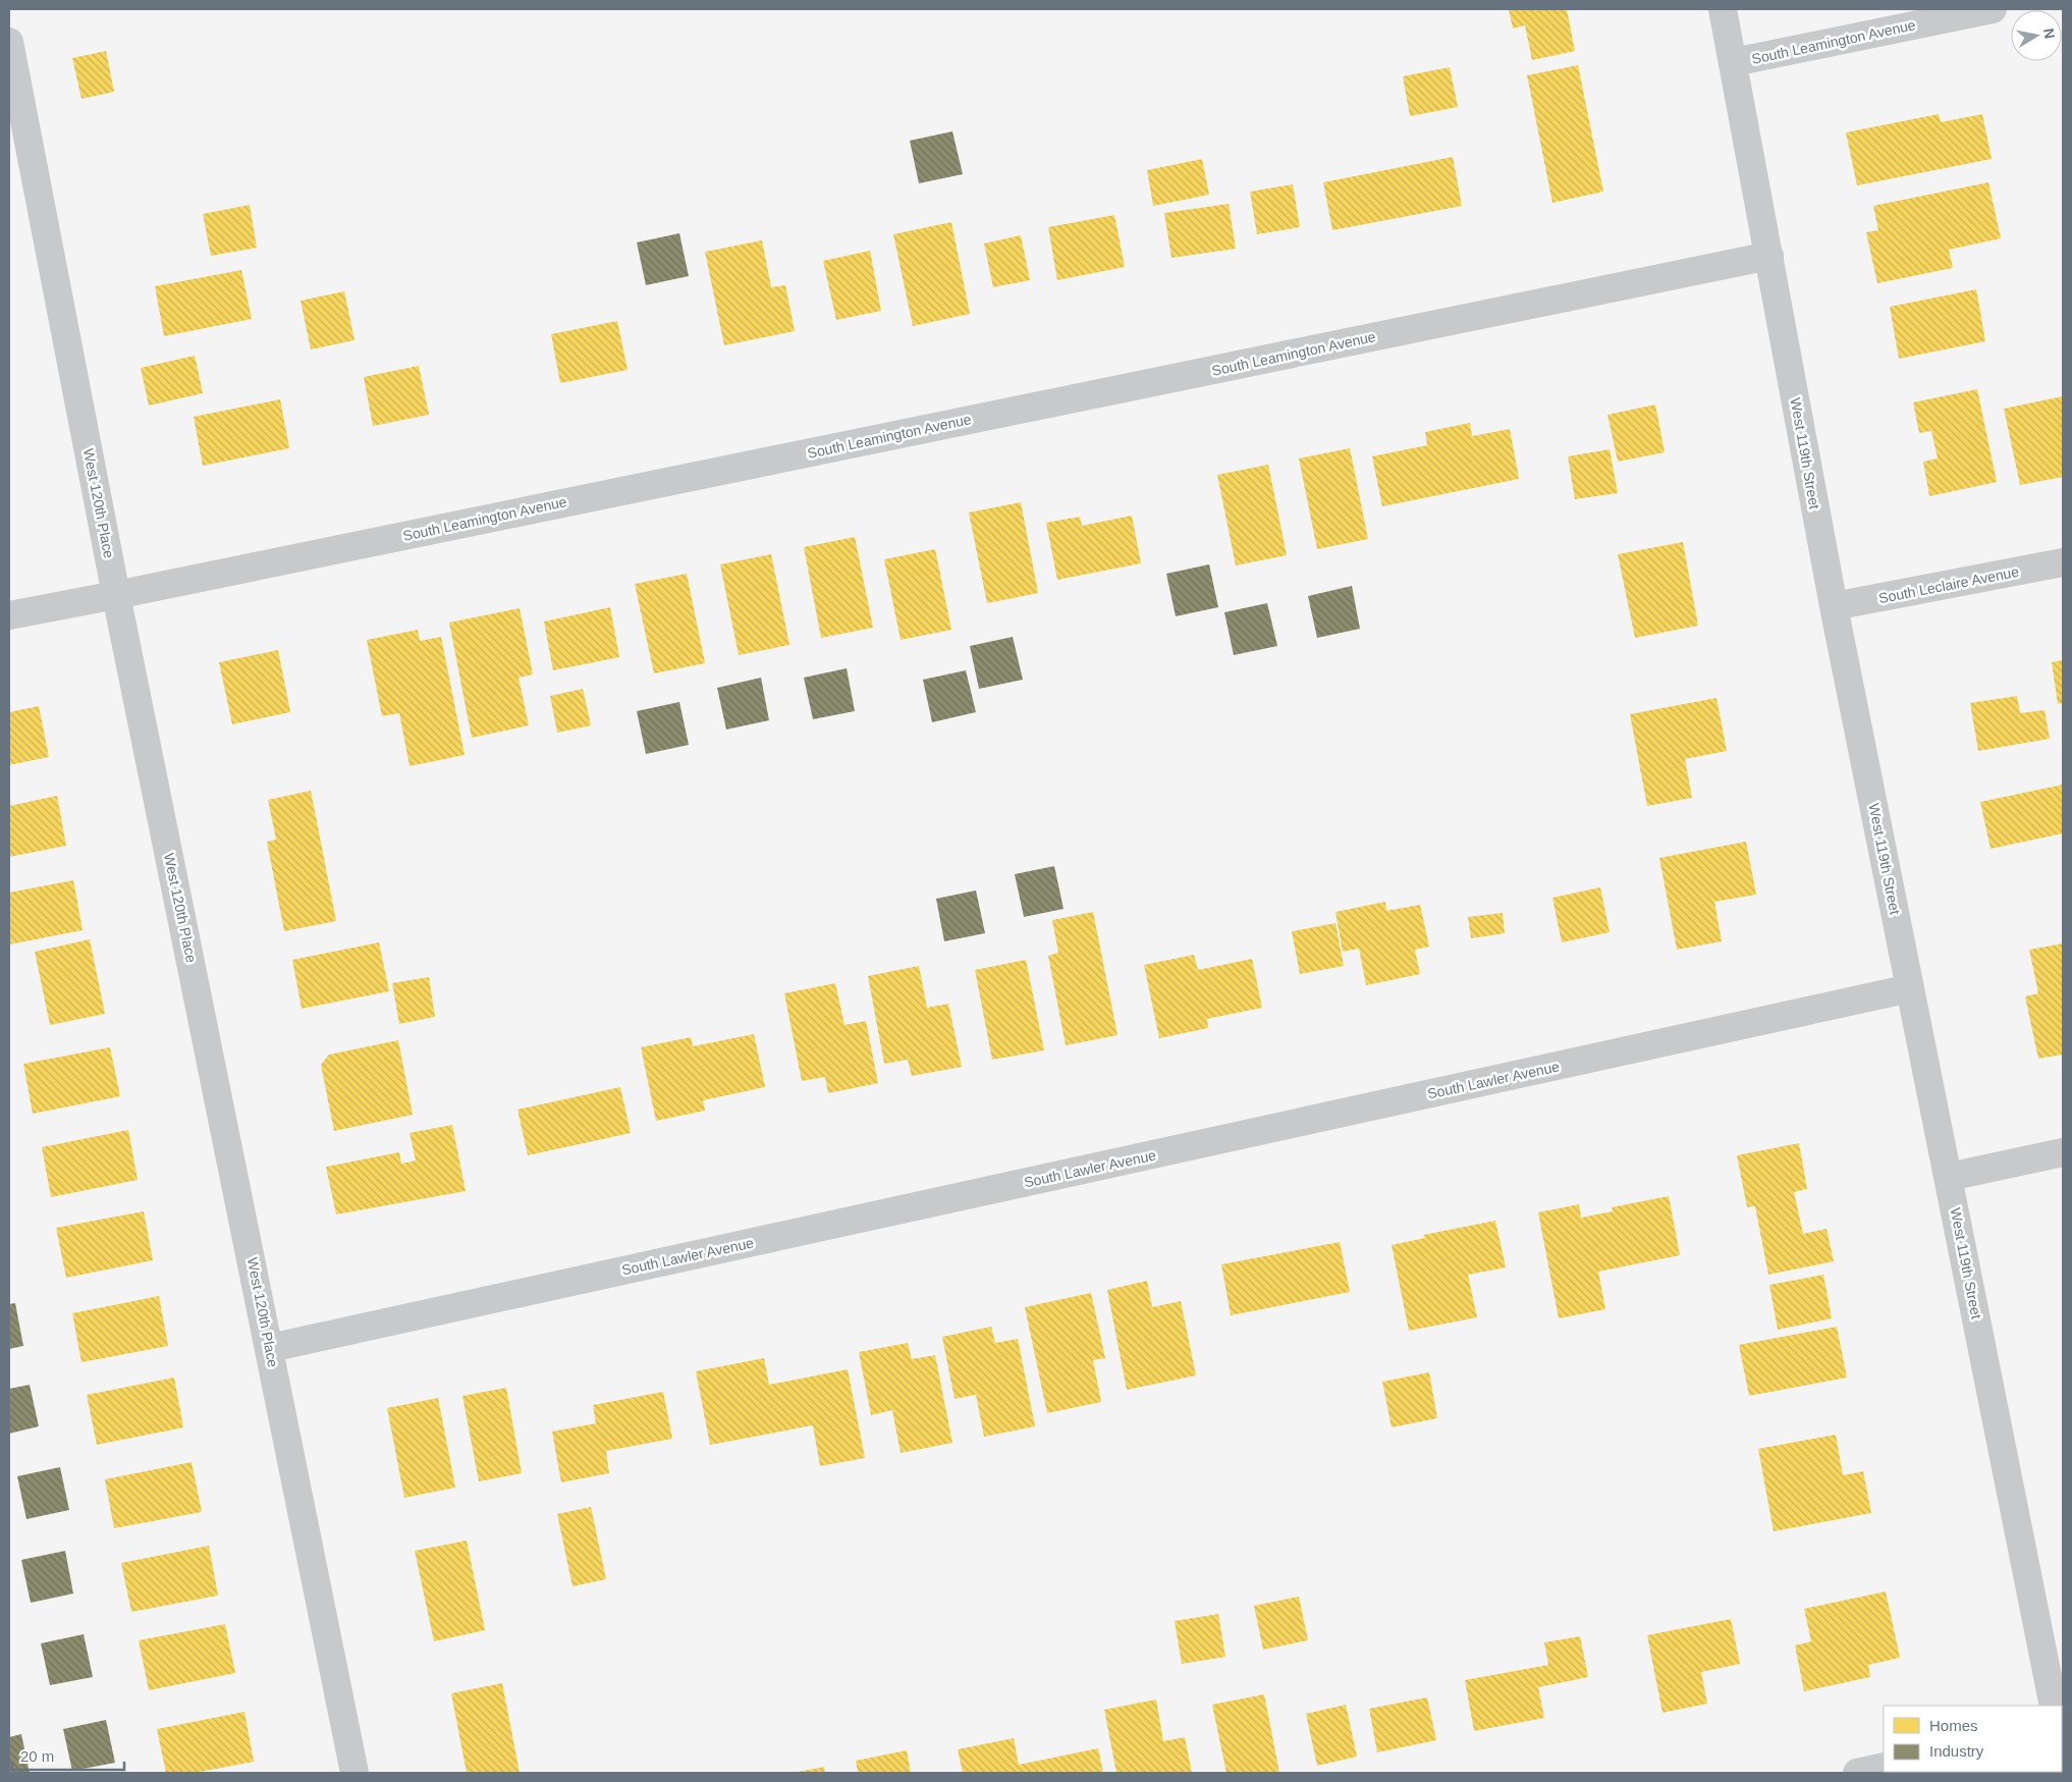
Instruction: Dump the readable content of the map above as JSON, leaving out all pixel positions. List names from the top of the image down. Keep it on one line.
{"streets":{"street":["South Leamington Avenue","West 119th Street","West 120th Place","South Leclaire Avenue","South Lawler Avenue"]},"crossings":[["South Leamington Avenue","West 119th Street"],["South Leamington Avenue","West 120th Place"],["West 119th Street","South Leclaire Avenue"],["West 119th Street","South Lawler Avenue"],["West 120th Place","South Lawler Avenue"]],"legend":["Homes","Industry"],"scale_bar":"20 m","north":"right"}
